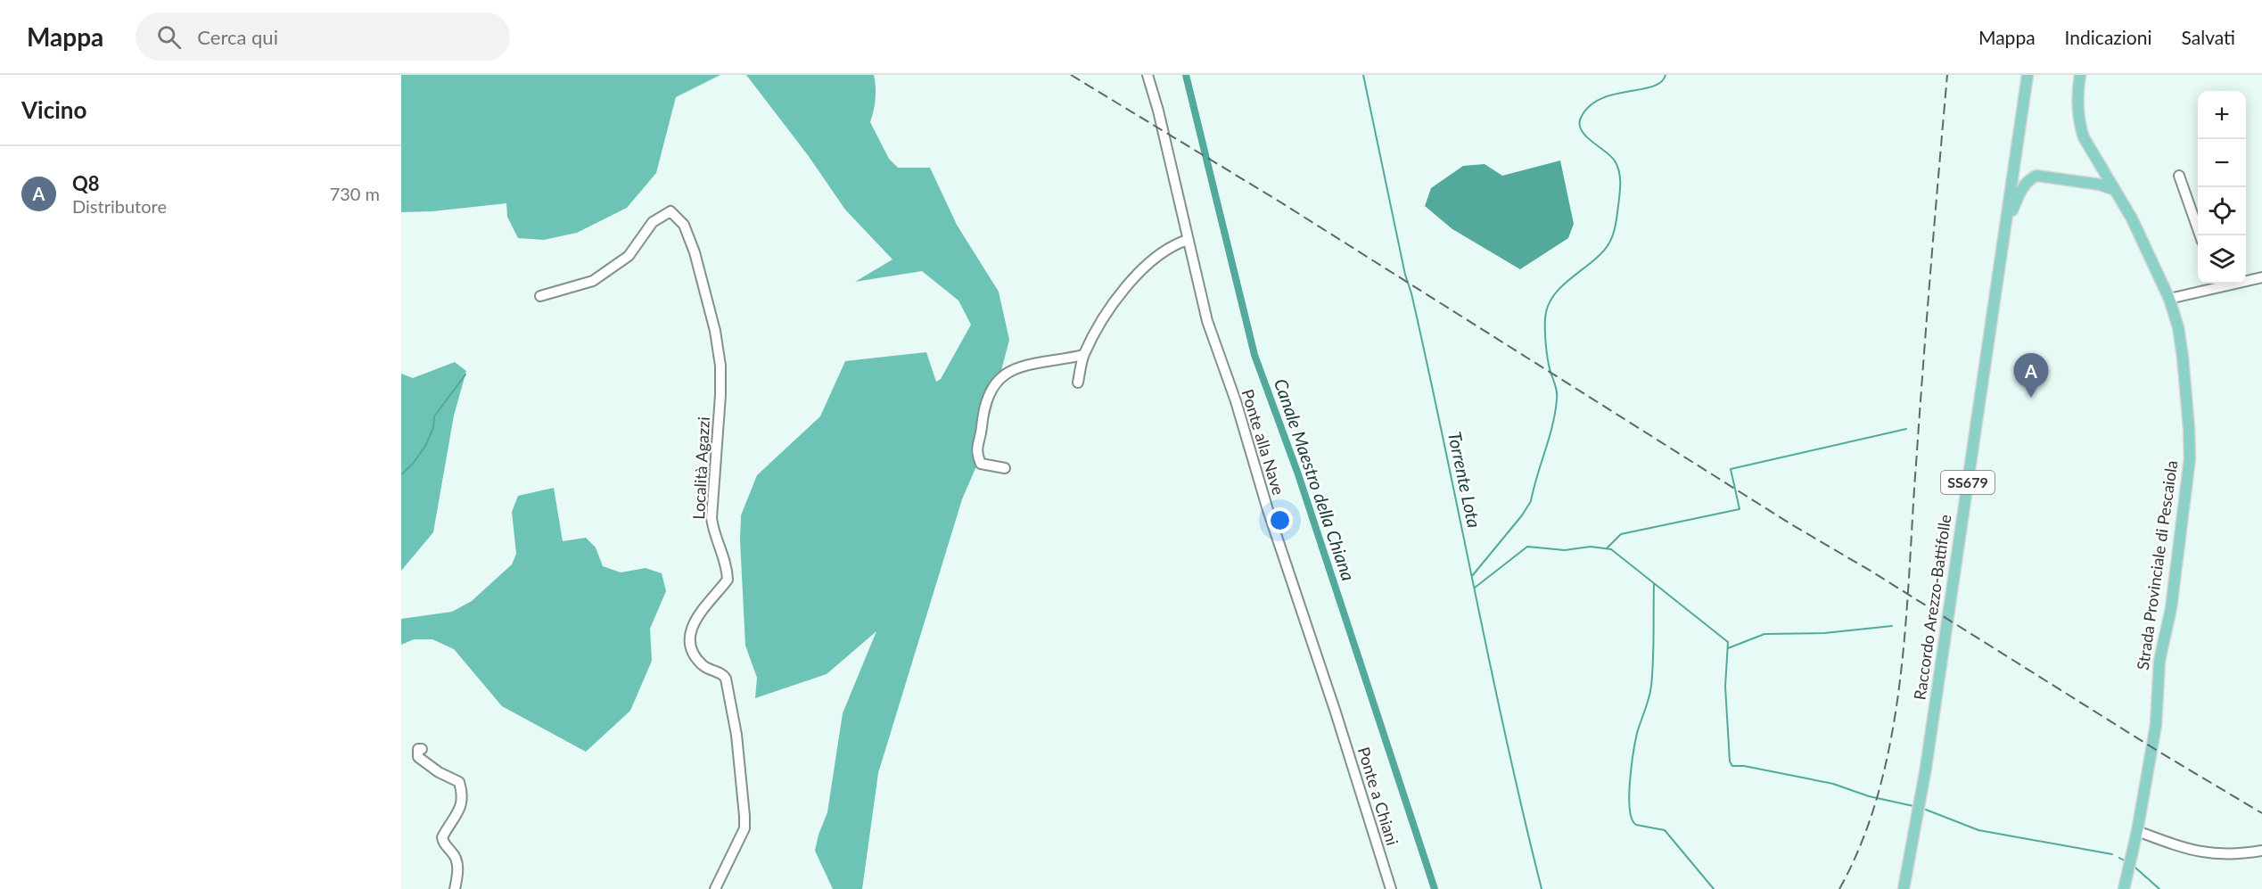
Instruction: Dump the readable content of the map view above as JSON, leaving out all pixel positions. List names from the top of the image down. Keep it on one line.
{"streets":{"main road":["SS679","Strada Provinciale di Pescaiola","Raccordo Arezzo-Battifolle"],"street":["Ponte alla Nave","Località Agazzi","Ponte a Chiani"]},"crossings":[["Ponte alla Nave","Ponte a Chiani"]],"water":["Canale Maestro della Chiana","Torrente Lota"],"page":{"header":"Mappa","search":"Cerca qui","nav":["Mappa","Indicazioni","Salvati"],"heading":"Vicino","map_buttons":["+","−"],"list":[{"mark":"A","name":"Q8","note":"Distributore","value":"730 m"}],"pins":"A"}}
